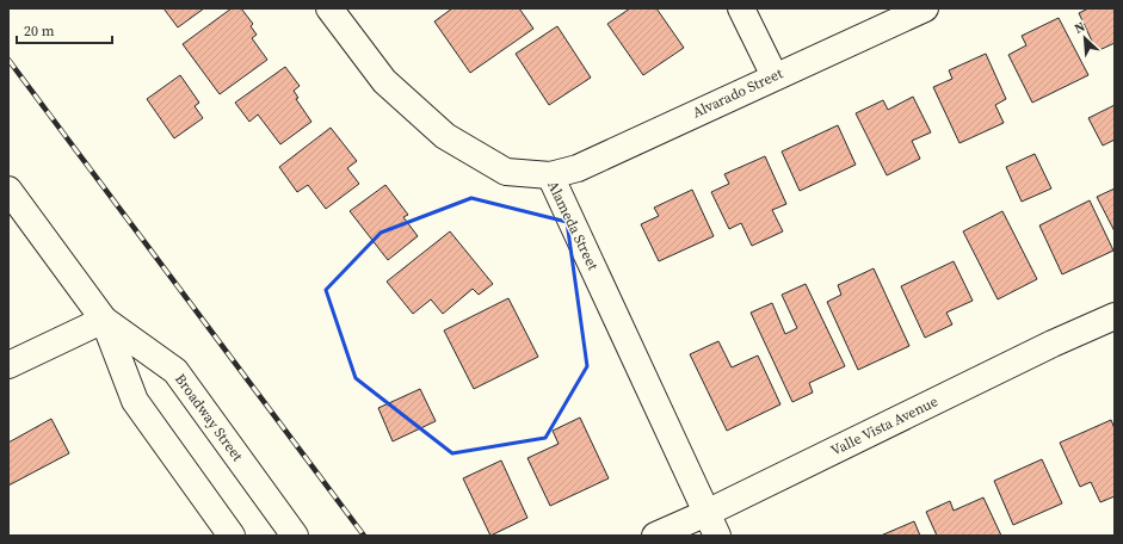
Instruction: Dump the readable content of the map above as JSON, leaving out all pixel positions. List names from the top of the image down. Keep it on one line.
{"streets":{"street":["Alvarado Street","Alameda Street","Broadway Street","Valle Vista Avenue"]},"crossings":[["Alvarado Street","Alameda Street"],["Alameda Street","Valle Vista Avenue"]],"scale_bar":"20 m","north":"top left"}
